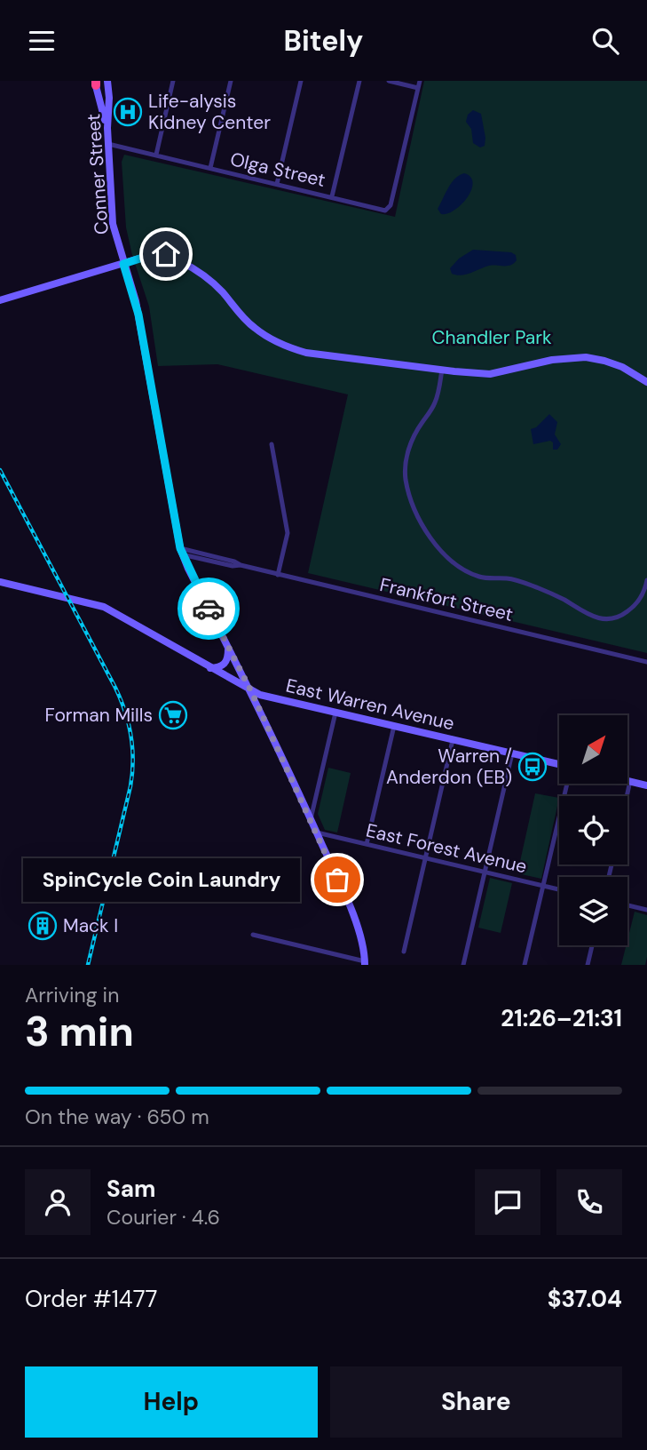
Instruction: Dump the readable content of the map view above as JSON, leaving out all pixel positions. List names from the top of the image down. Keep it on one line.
{"streets":{"main road":["Conner Street","East Warren Avenue"],"street":["Olga Street","Frankfort Street","East Forest Avenue"]},"crossings":[["Olga Street","Conner Street"],["Conner Street","Frankfort Street"],["Conner Street","East Warren Avenue"],["Conner Street","East Forest Avenue"]],"parks":["Chandler Park"],"places":{"hospital":["Life-alysis Kidney Center"],"supermarket":["Forman Mills"],"bus stop":["Warren / Anderdon (EB)"],"other":["SpinCycle Coin Laundry"],"building":["Mack I"]},"north":"top right","page":{"header":"Bitely","bubble":"SpinCycle Coin Laundry","heading":["3 min","Arriving in","21:26–21:31"],"panel":["Sam","Courier · 4.6","Order #1477","$37.04"],"bar":"On the way · 650 m","buttons":["Help","Share"]}}
